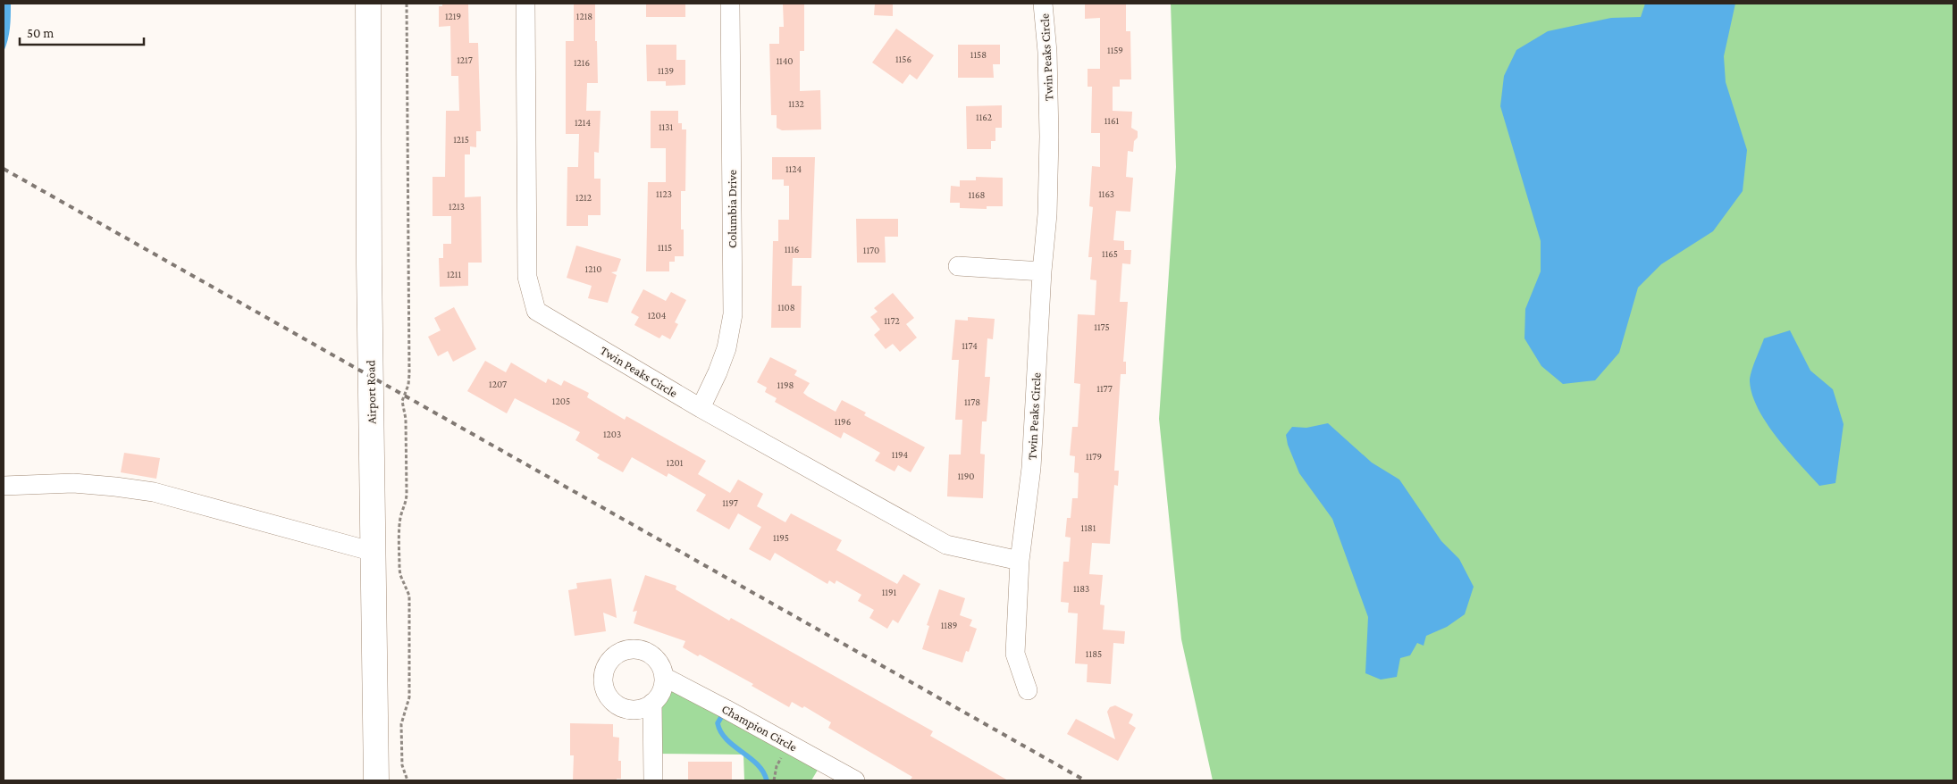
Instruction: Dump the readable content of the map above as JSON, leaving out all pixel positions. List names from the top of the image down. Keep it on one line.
{"streets":{"main road":["Airport Road"],"street":["Twin Peaks Circle","Columbia Drive","Champion Circle"]},"crossings":[["Twin Peaks Circle","Columbia Drive"]],"house_numbers":["1219","1218","1159","1158","1156","1217","1140","1216","1139","1132","1162","1161","1214","1131","1215","1124","1123","1163","1168","1212","1213","1115","1116","1170","1165","1210","1211","1108","1204","1172","1175","1174","1207","1198","1177","1205","1178","1196","1203","1194","1179","1201","1190","1197","1181","1195","1183","1191","1189","1185"],"scale_bar":"50 m"}
